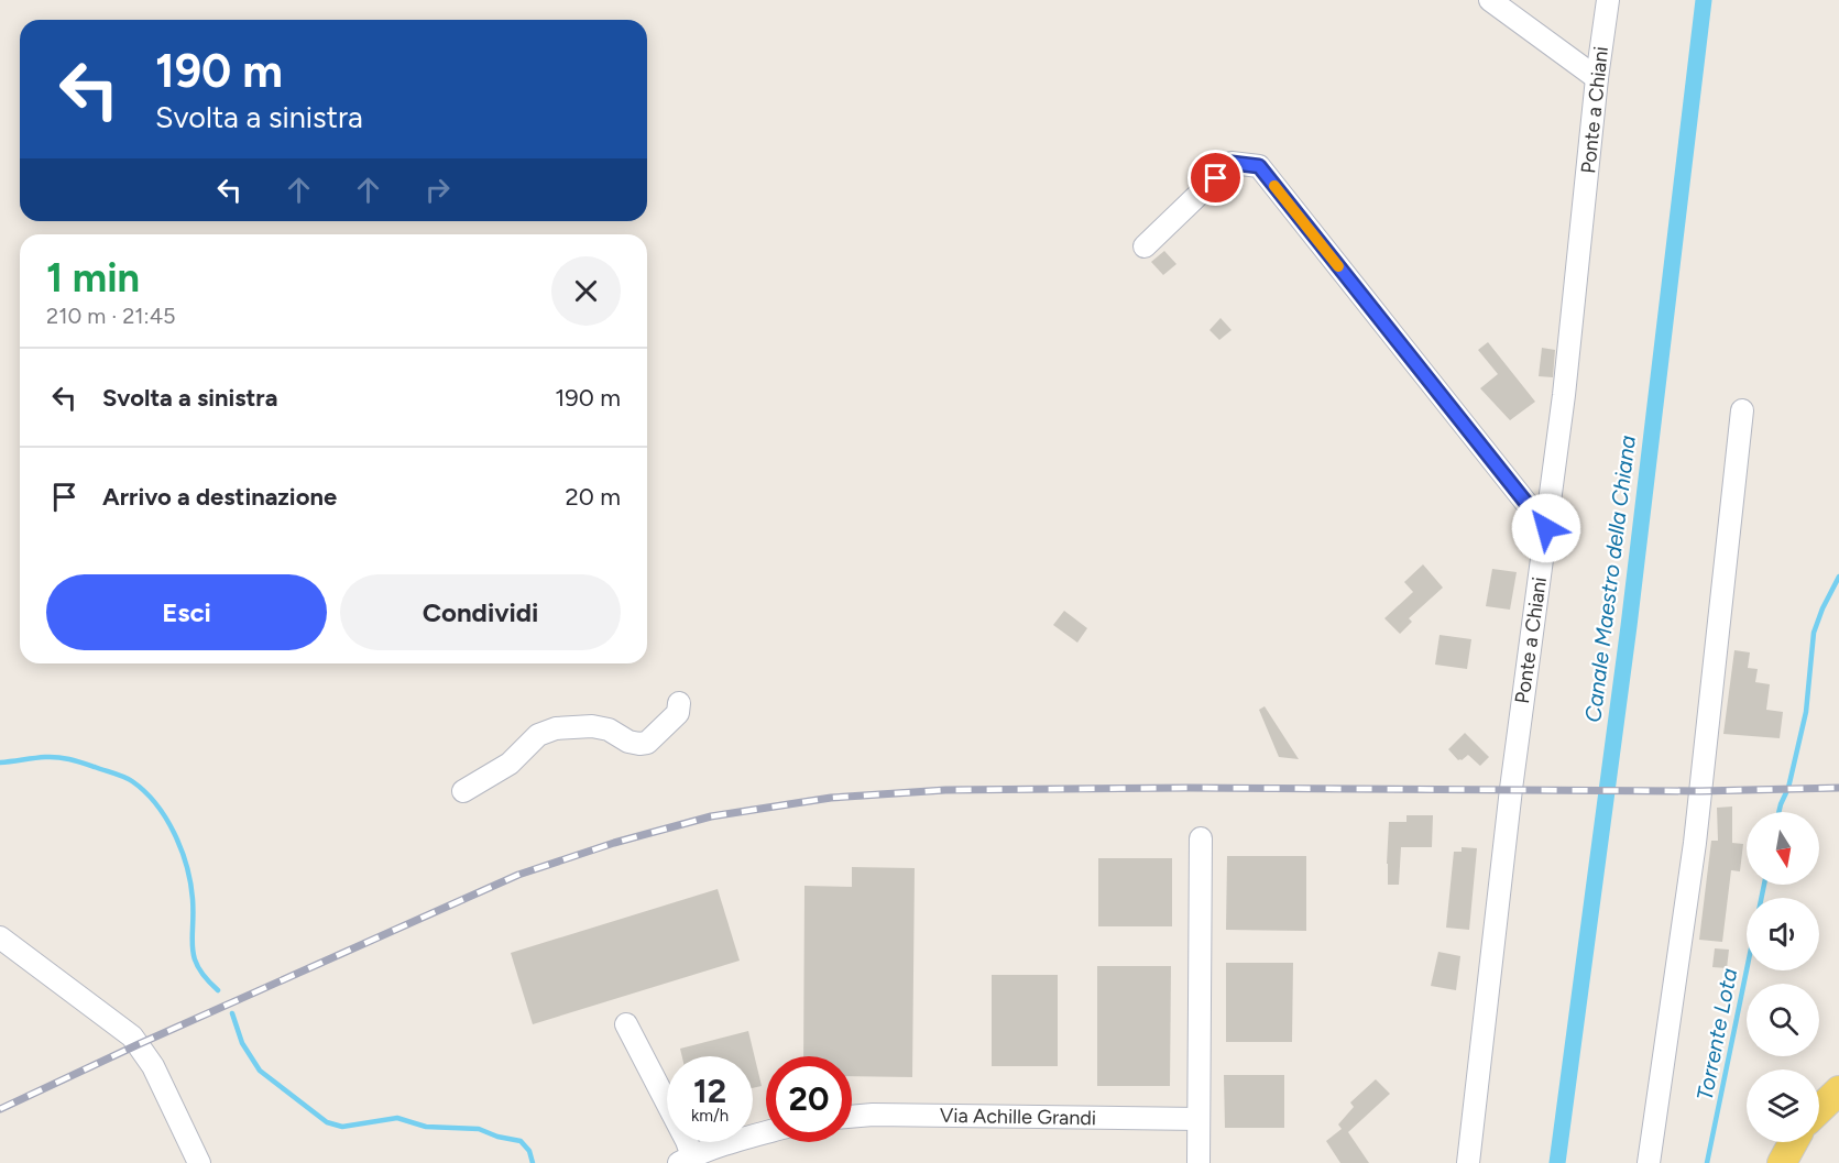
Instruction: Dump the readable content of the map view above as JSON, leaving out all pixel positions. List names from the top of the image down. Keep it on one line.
{"streets":{"street":["Ponte a Chiani","Via Achille Grandi"]},"water":["Canale Maestro della Chiana","Torrente Lota"],"north":"bottom","page":{"turn":["190 m","Svolta a sinistra"],"heading":["1 min","210 m · 21:45"],"list":[{"name":"Svolta a sinistra","value":"190 m"},{"name":"Arrivo a destinazione","value":"20 m"}],"buttons":["Esci","Condividi"],"speed":"12 km/h","limit":"20"}}
